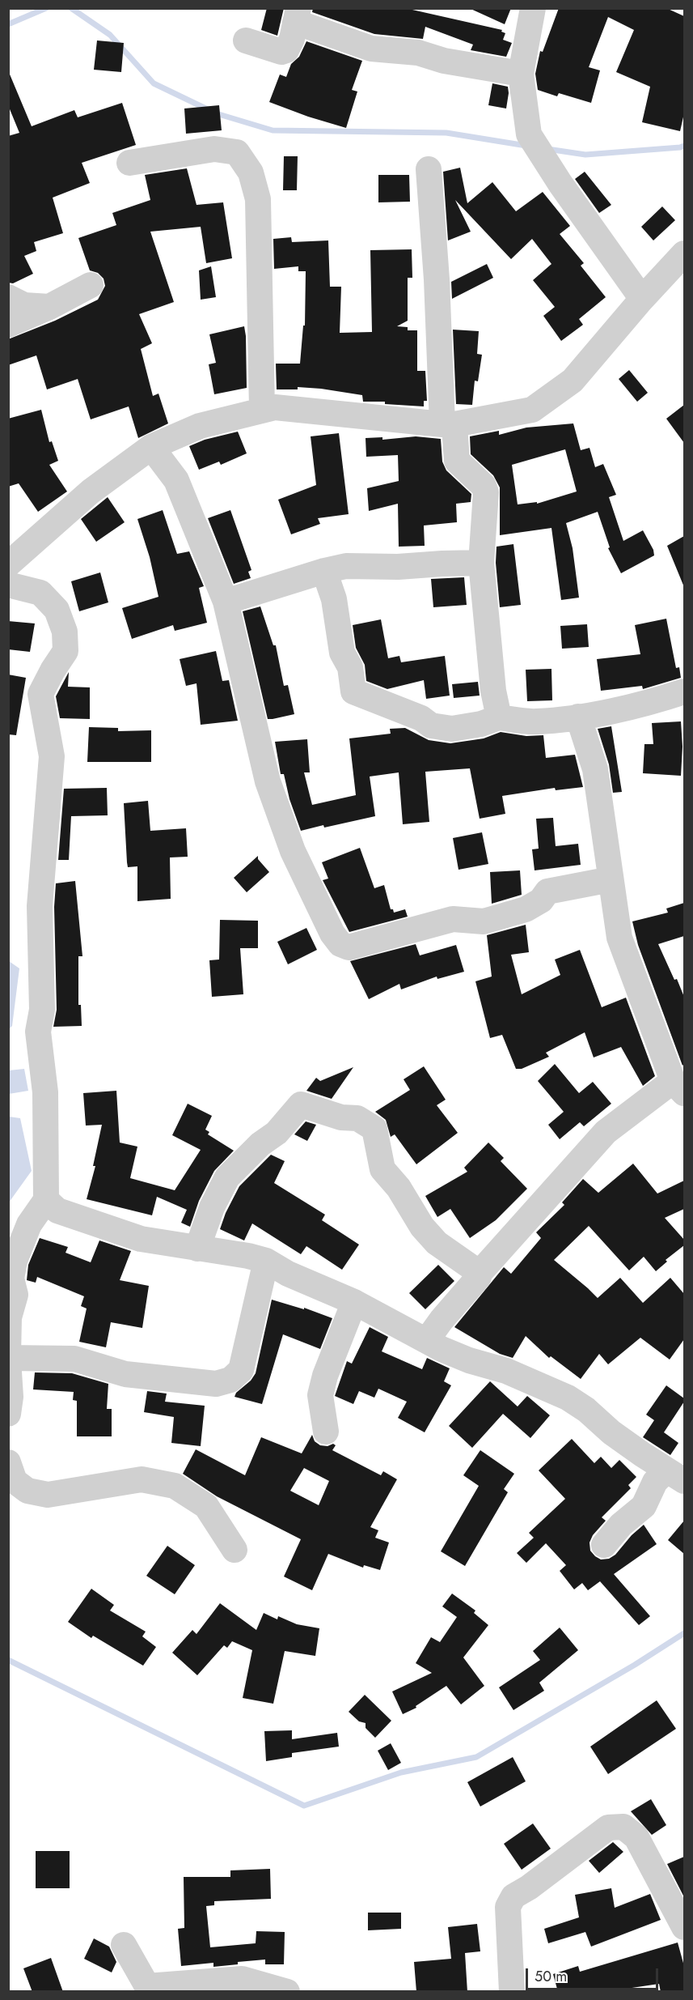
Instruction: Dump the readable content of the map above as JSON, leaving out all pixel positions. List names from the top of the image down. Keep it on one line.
{"scale_bar":"50 m"}
